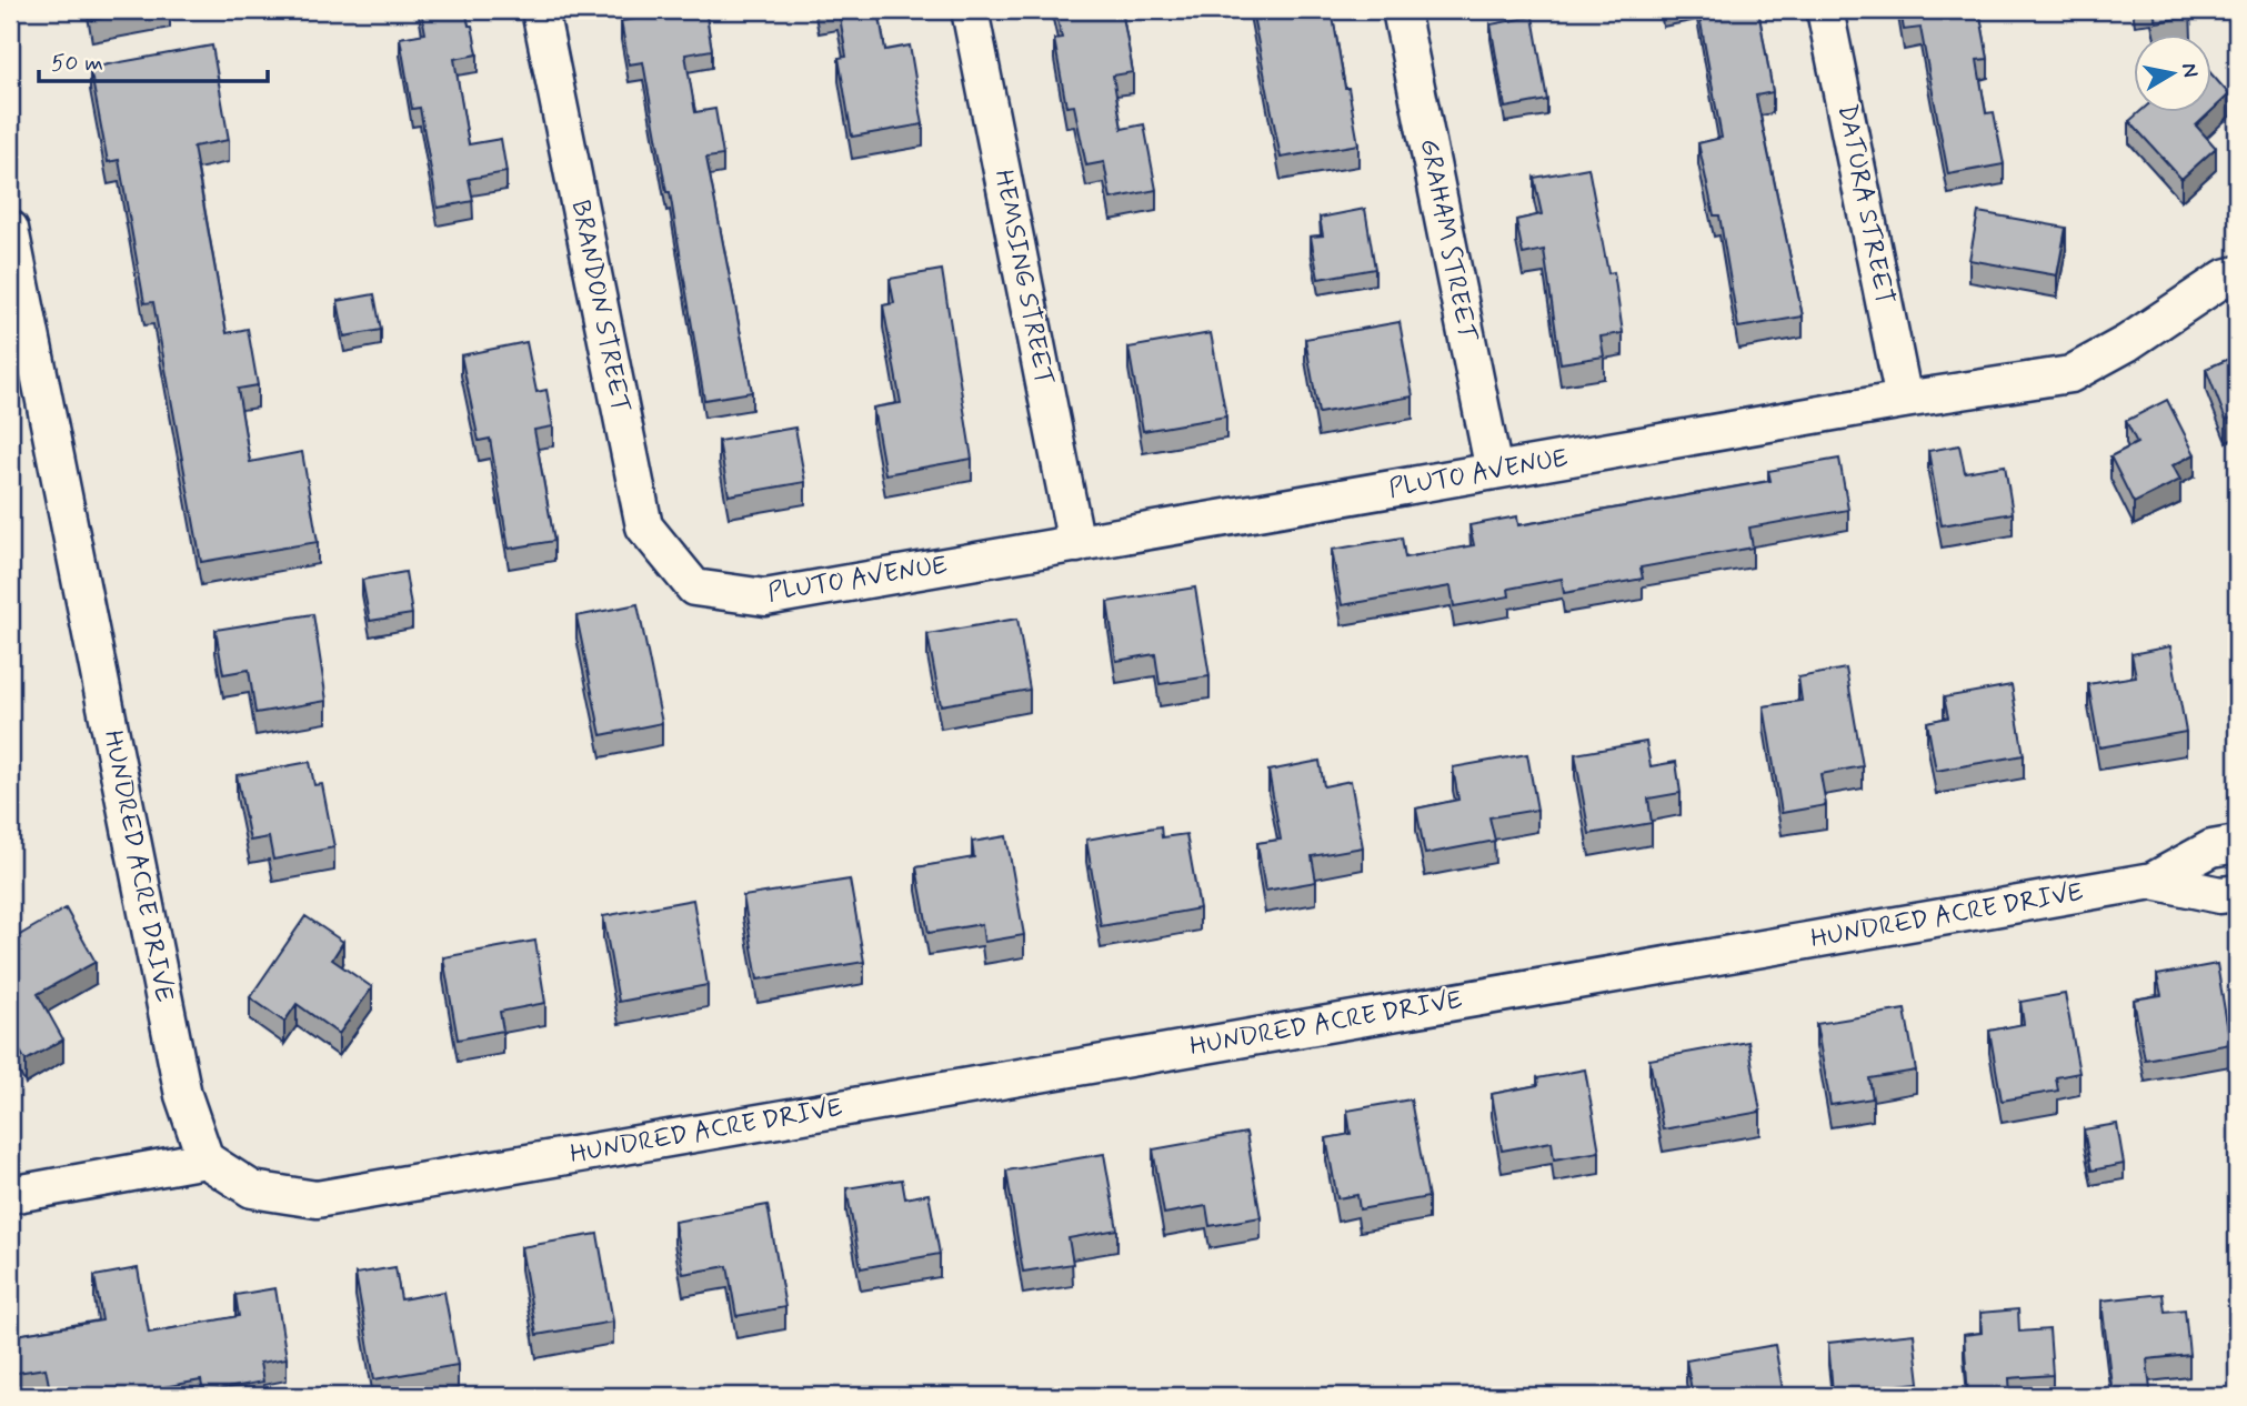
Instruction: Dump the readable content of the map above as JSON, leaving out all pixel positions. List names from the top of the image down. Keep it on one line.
{"streets":{"street":["DATURA STREET","GRAHAM STREET","HEMSING STREET","BRANDON STREET","PLUTO AVENUE","HUNDRED ACRE DRIVE"]},"crossings":[["DATURA STREET","PLUTO AVENUE"],["GRAHAM STREET","PLUTO AVENUE"],["HEMSING STREET","PLUTO AVENUE"],["BRANDON STREET","PLUTO AVENUE"]],"scale_bar":"50 m","north":"right"}
